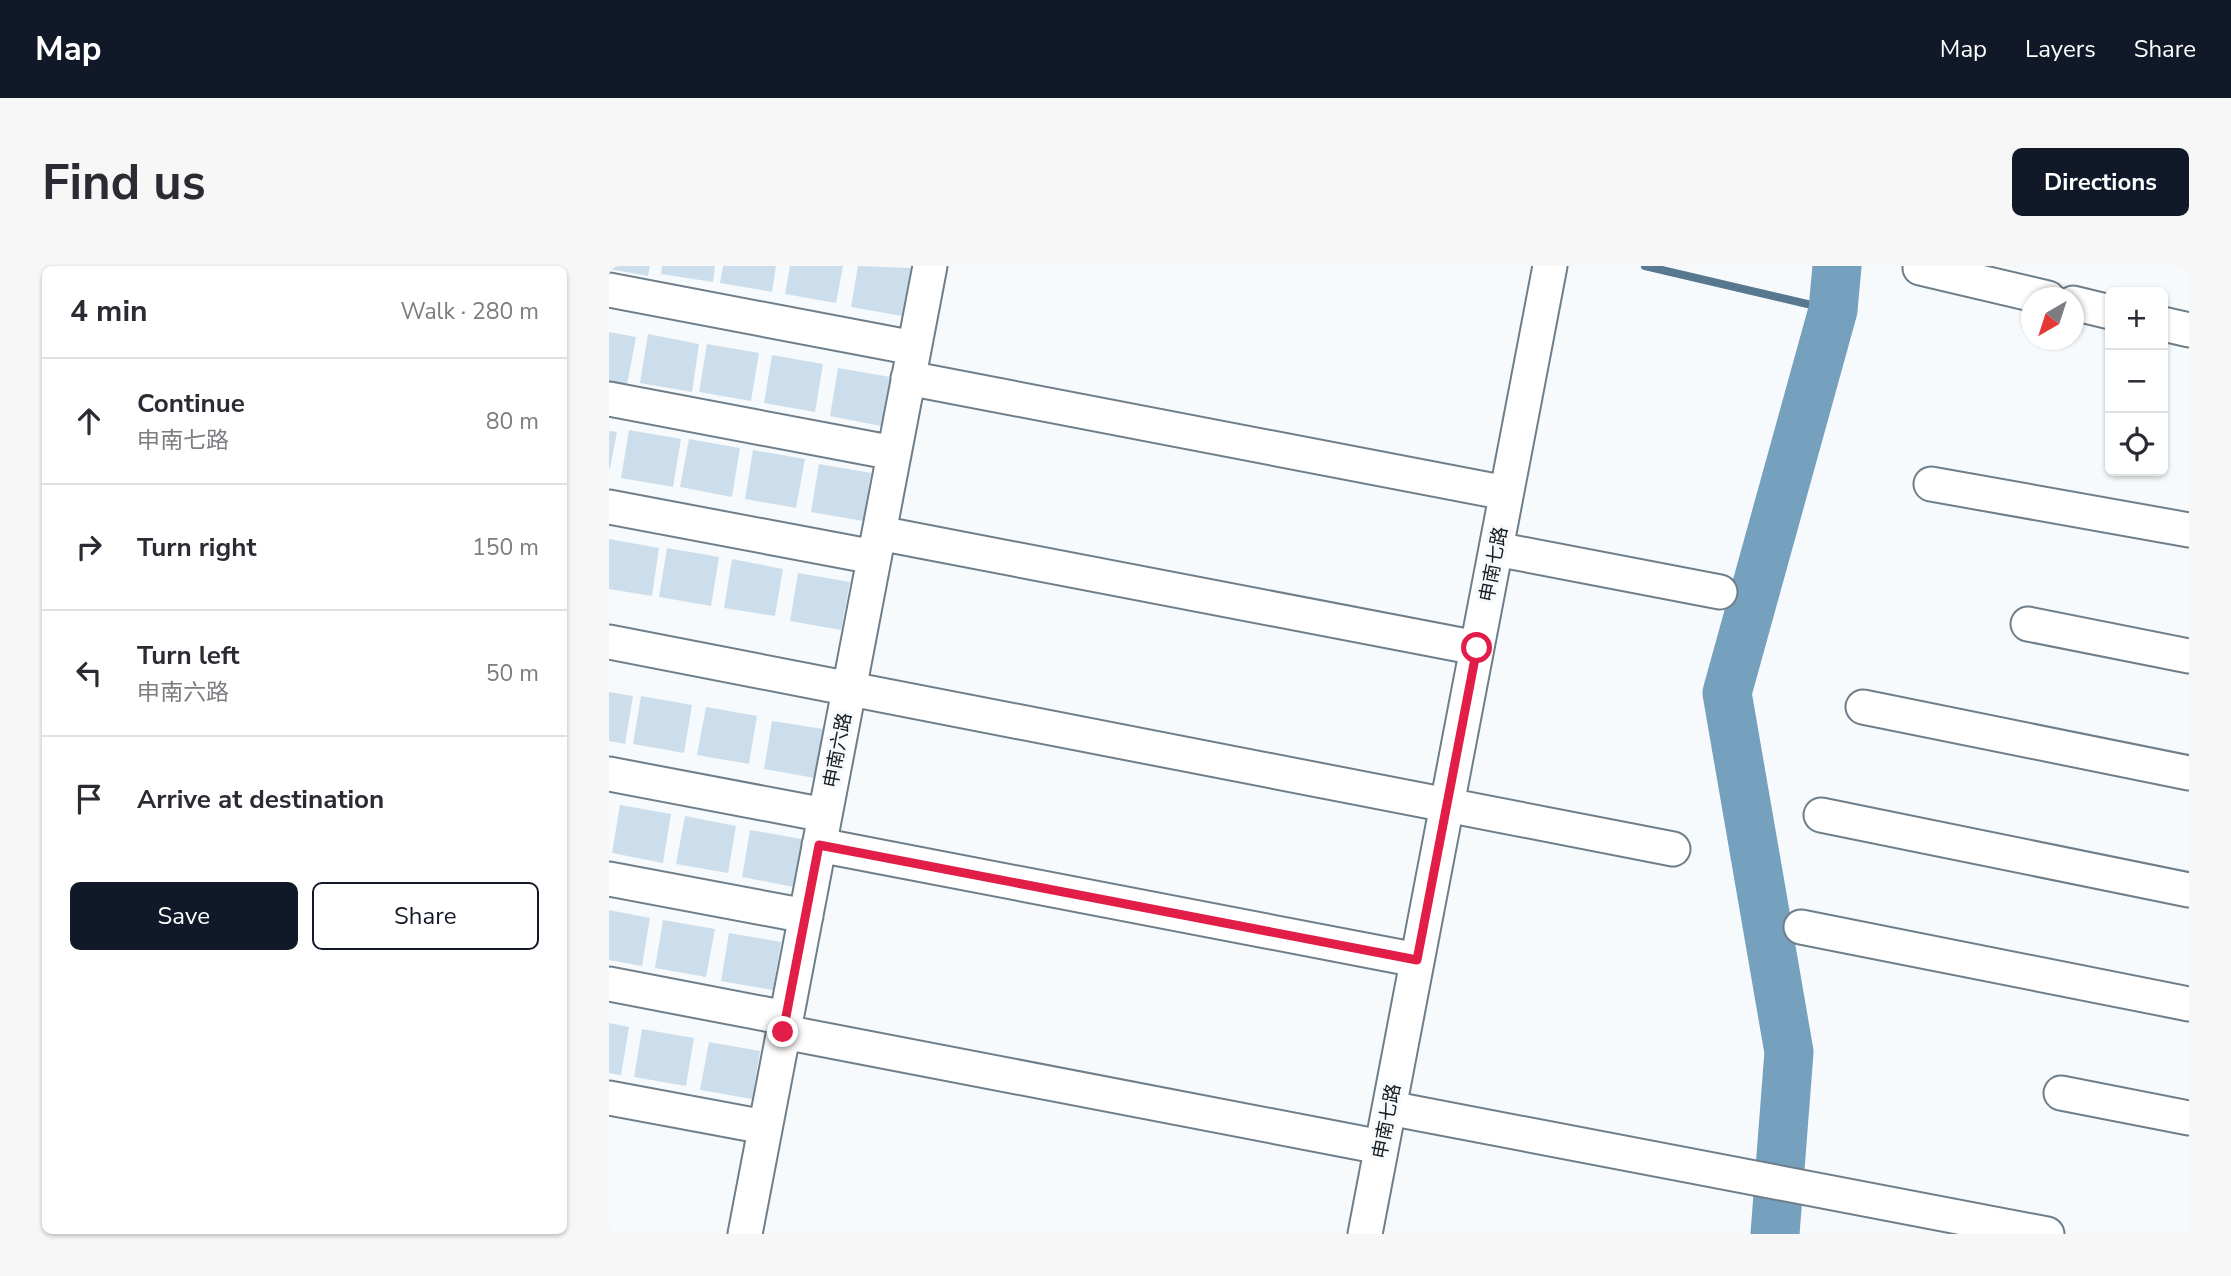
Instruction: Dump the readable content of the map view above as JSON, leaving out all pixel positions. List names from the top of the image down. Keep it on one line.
{"streets":{"lane":["申南七路","申南六路"]},"north":"bottom left","page":{"header":"Map","nav":["Map","Layers","Share"],"buttons":["Directions",["Save","Share"]],"title":"Find us","heading":["4 min","Walk · 280 m"],"map_buttons":["+","−"],"list":[["Continue","申南七路","80 m"],["Turn right","150 m"],["Turn left","申南六路","50 m"],"Arrive at destination"]}}
